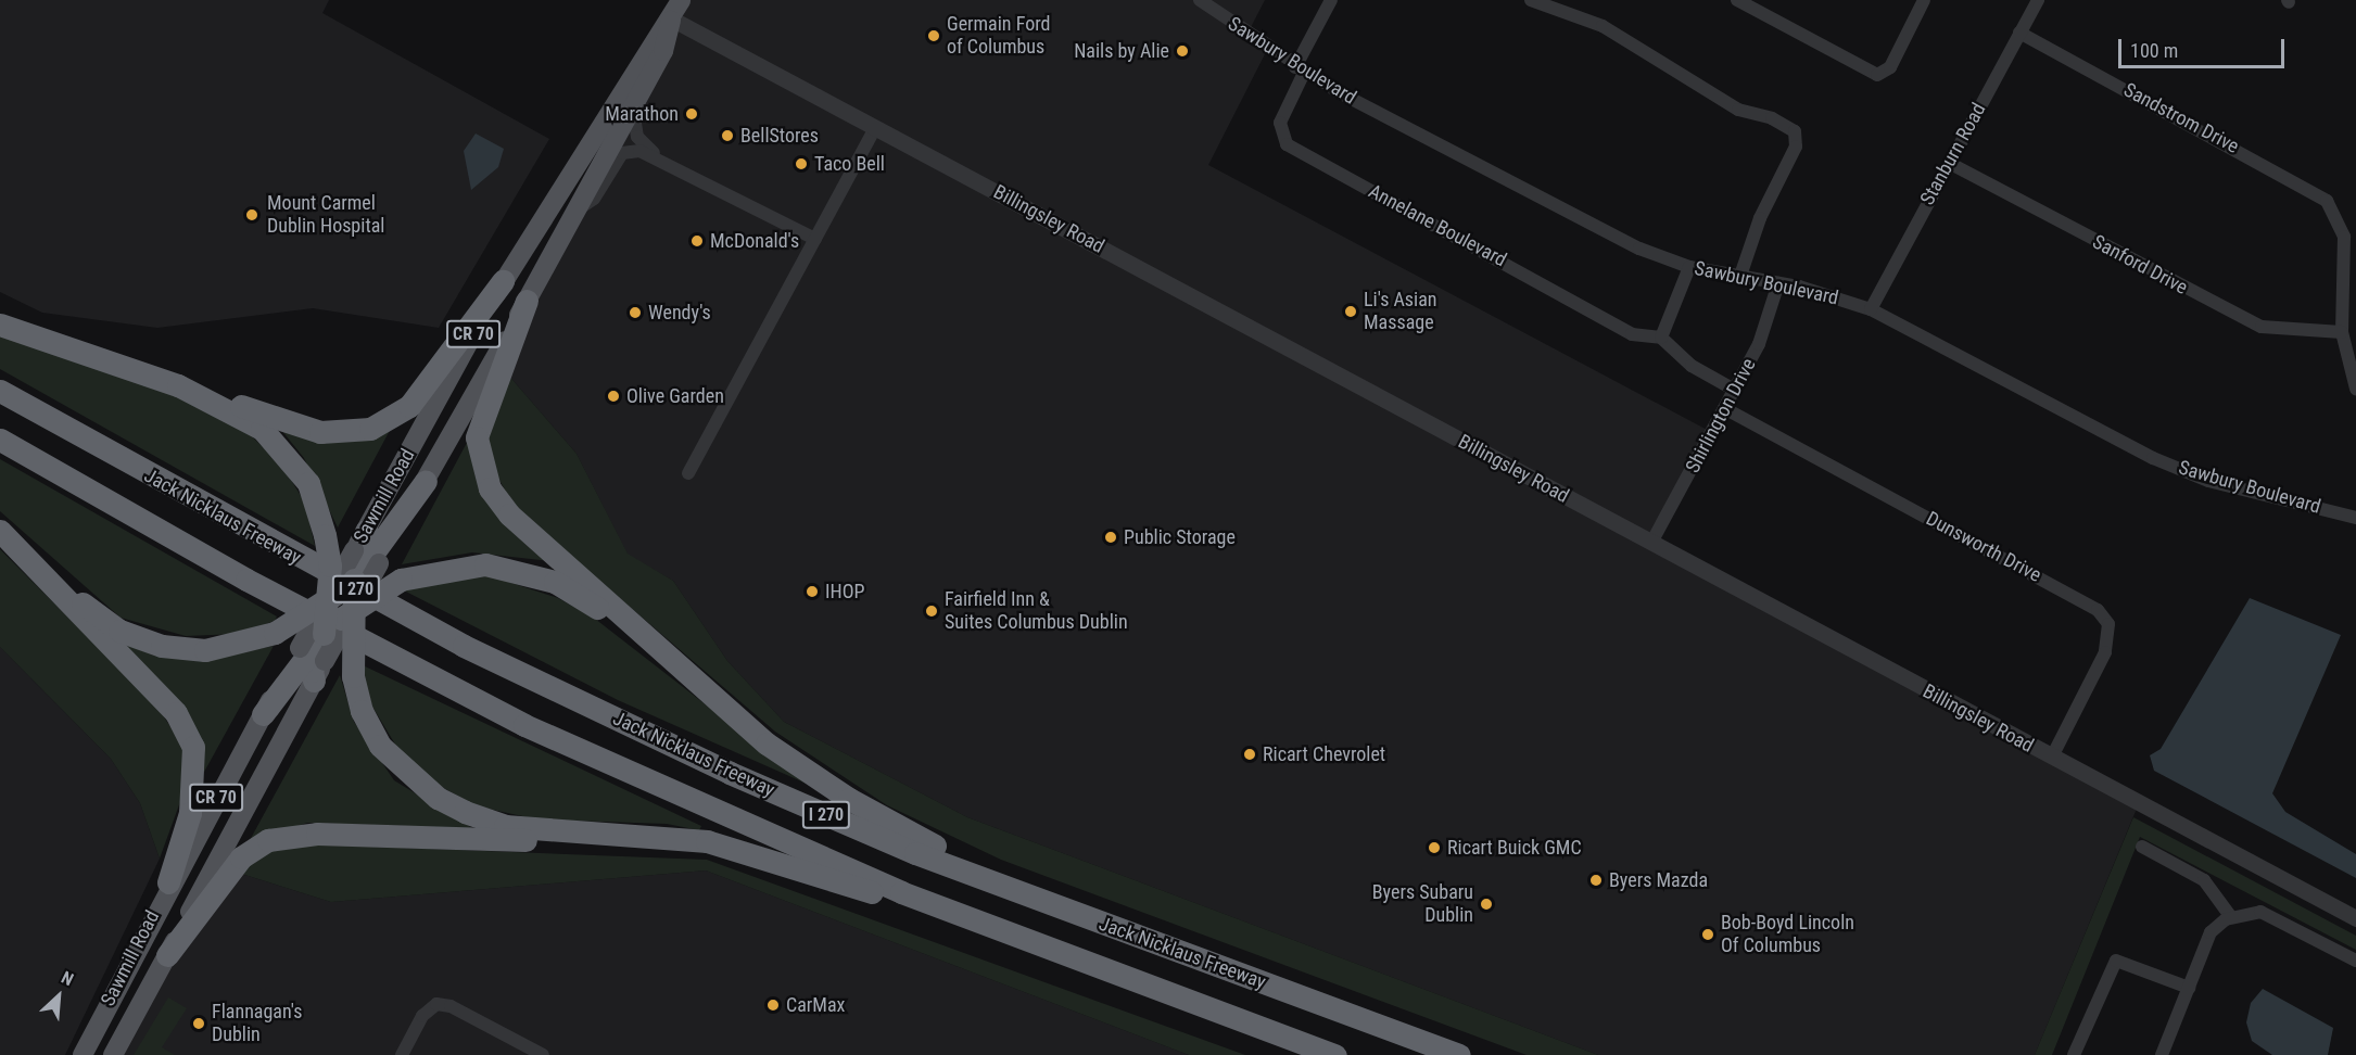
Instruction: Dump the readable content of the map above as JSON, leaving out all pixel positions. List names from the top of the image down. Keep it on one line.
{"streets":{"highway":["Jack Nicklaus Freeway","I 270"],"main road":["CR 70","Sawmill Road"],"street":["Sawbury Boulevard","Sandstrom Drive","Stanburn Road","Billingsley Road","Annelane Boulevard","Sanford Drive","Shirlington Drive","Dunsworth Drive"]},"crossings":[["Sawbury Boulevard","Stanburn Road"],["Sawbury Boulevard","Annelane Boulevard"],["Sawbury Boulevard","Shirlington Drive"],["Sandstrom Drive","Stanburn Road"],["Sandstrom Drive","Sanford Drive"],["Stanburn Road","Sanford Drive"],["Billingsley Road","Shirlington Drive"],["Billingsley Road","Sawmill Road"],["Billingsley Road","Dunsworth Drive"],["Shirlington Drive","Dunsworth Drive"]],"places":["Germain Ford of Columbus","Nails by Alie","Marathon","BellStores","Taco Bell","Mount Carmel Dublin Hospital","McDonald's","Li's Asian Massage","Wendy's","Olive Garden","Public Storage","IHOP","Fairfield Inn & Suites Columbus Dublin","Ricart Chevrolet","Ricart Buick GMC","Byers Mazda","Byers Subaru Dublin","Bob-Boyd Lincoln Of Columbus","CarMax","Flannagan's Dublin"],"scale_bar":"100 m","north":"top right"}
